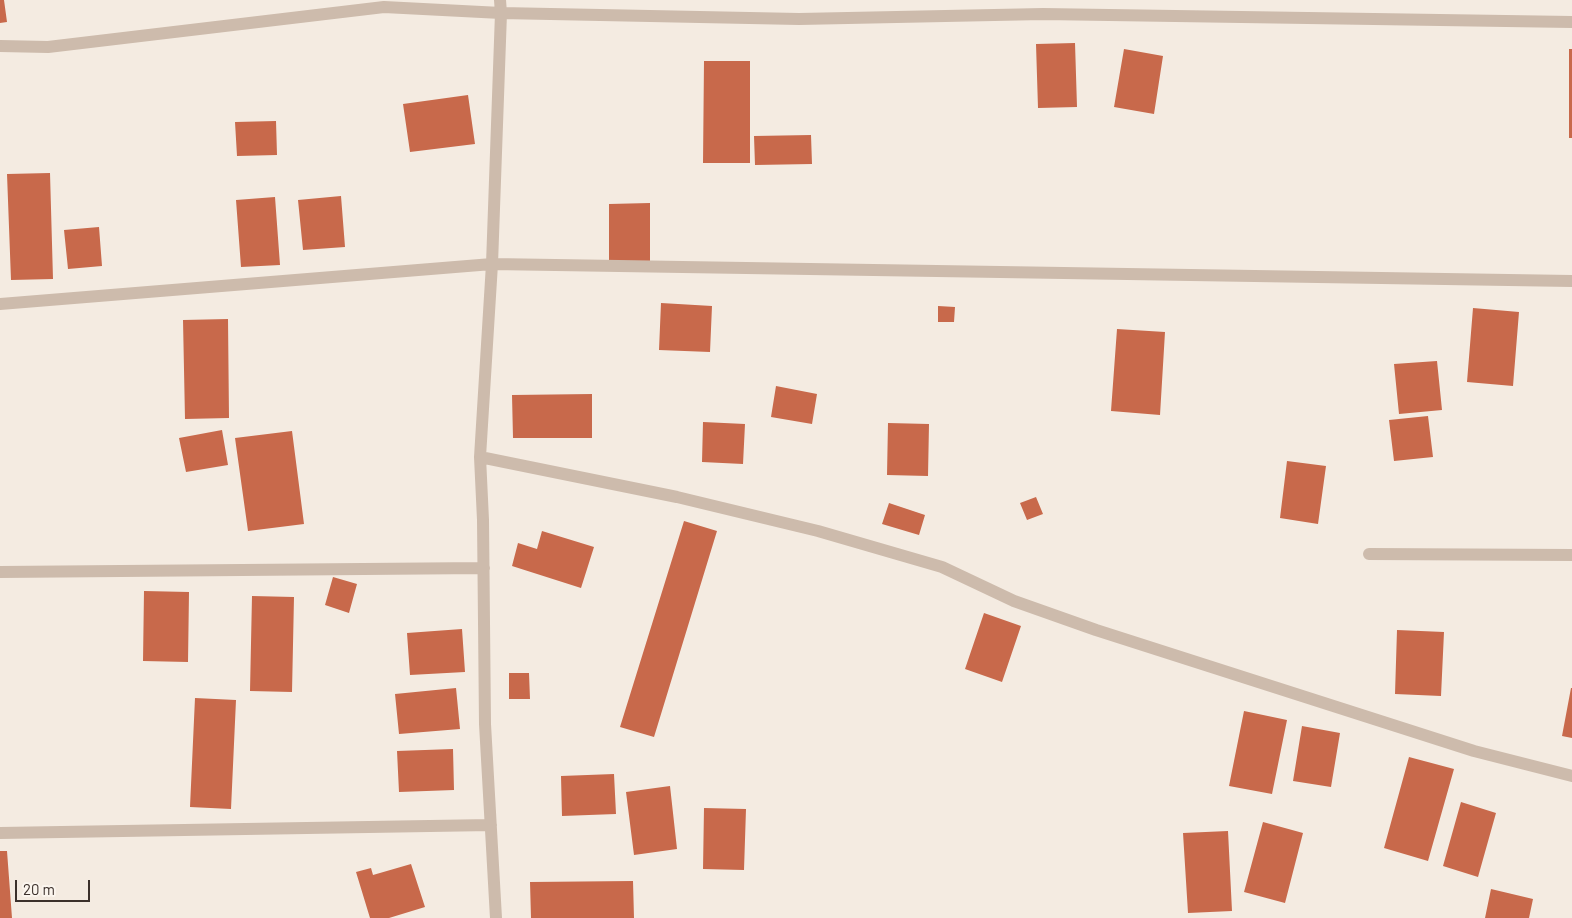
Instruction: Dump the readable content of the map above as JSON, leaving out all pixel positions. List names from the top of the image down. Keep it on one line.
{"scale_bar":"20 m"}
